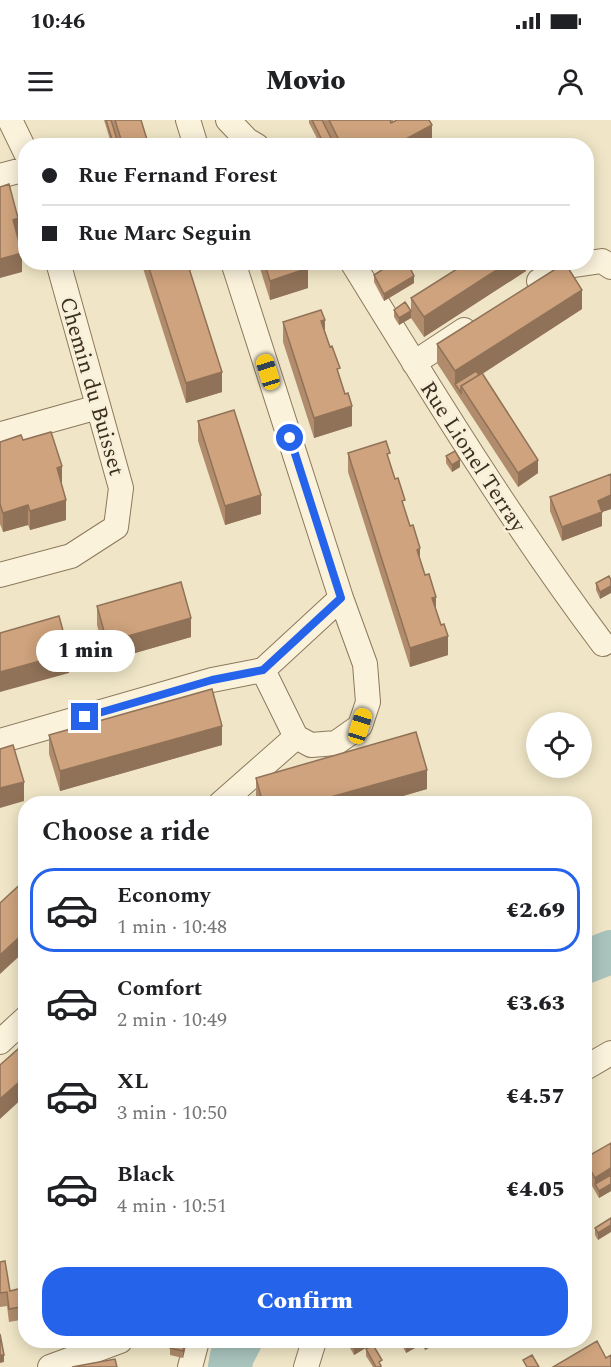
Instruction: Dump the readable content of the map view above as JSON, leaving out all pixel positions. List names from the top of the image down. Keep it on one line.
{"streets":{"street":["Chemin du Buisset","Rue Lionel Terray"]},"page":{"status":"10:46","header":"Movio","banner":["Rue Fernand Forest","Rue Marc Seguin"],"bubble":"1 min","heading":"Choose a ride","list":[{"name":"Economy","note":"1 min · 10:48","value":"€2.69"},{"name":"Comfort","note":"2 min · 10:49","value":"€3.63"},{"name":"XL","note":"3 min · 10:50","value":"€4.57"},{"name":"Black","note":"4 min · 10:51","value":"€4.05"}],"buttons":"Confirm"}}
